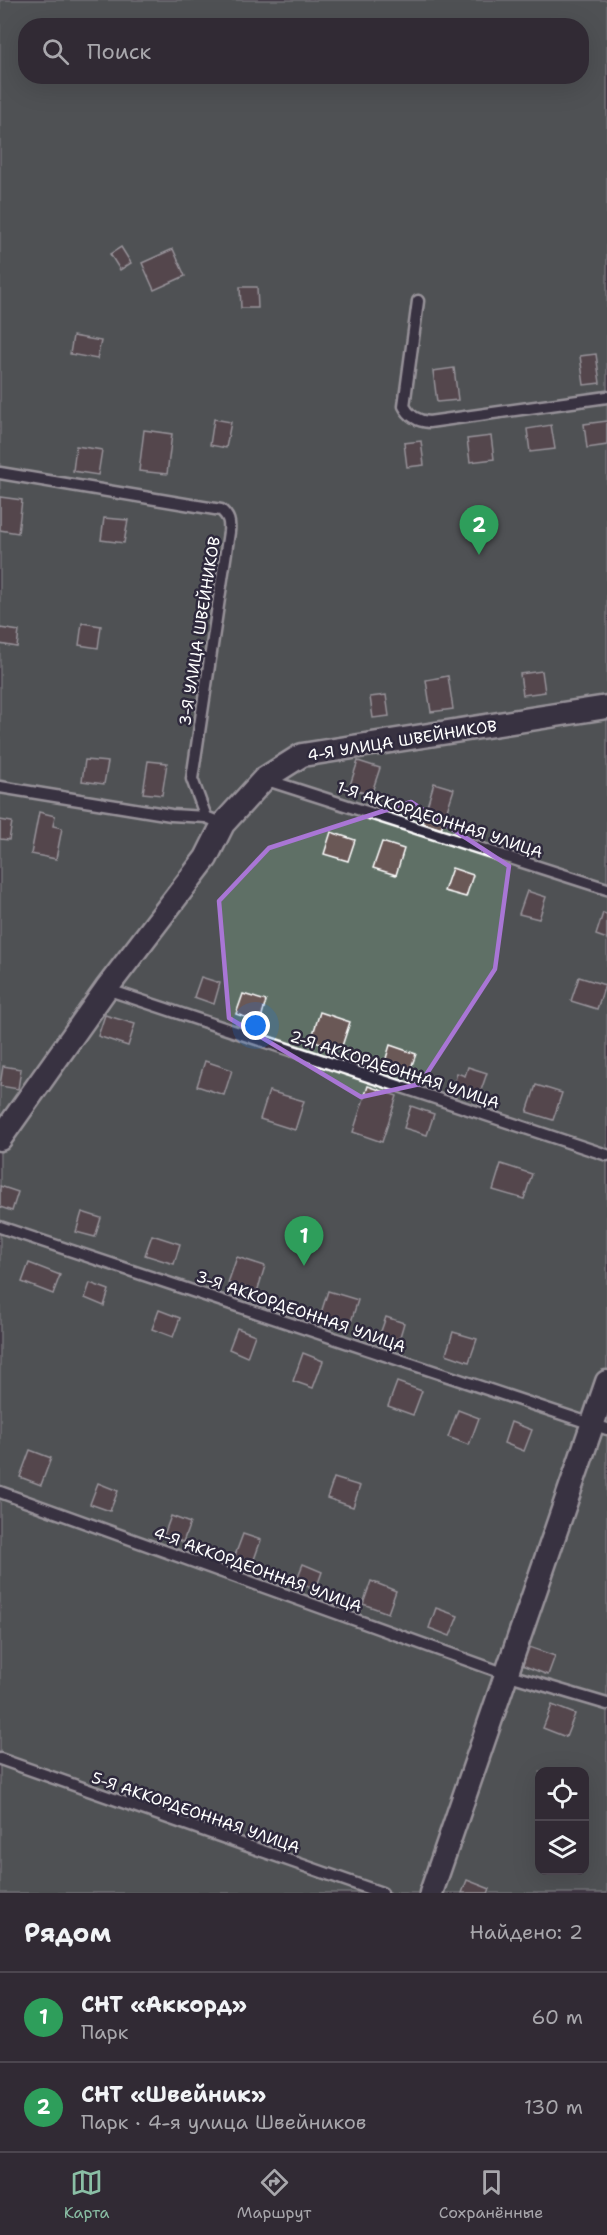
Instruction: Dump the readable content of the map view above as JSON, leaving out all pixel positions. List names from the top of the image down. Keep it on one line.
{"streets":{"street":["4-Я УЛИЦА ШВЕЙНИКОВ"],"lane":["3-Я УЛИЦА ШВЕЙНИКОВ","1-Я АККОРДЕОННАЯ УЛИЦА","2-Я АККОРДЕОННАЯ УЛИЦА","3-Я АККОРДЕОННАЯ УЛИЦА","4-Я АККОРДЕОННАЯ УЛИЦА","5-Я АККОРДЕОННАЯ УЛИЦА"]},"crossings":[["3-Я УЛИЦА ШВЕЙНИКОВ","4-Я УЛИЦА ШВЕЙНИКОВ"],["4-Я УЛИЦА ШВЕЙНИКОВ","1-Я АККОРДЕОННАЯ УЛИЦА"],["4-Я УЛИЦА ШВЕЙНИКОВ","2-Я АККОРДЕОННАЯ УЛИЦА"]],"page":{"search":"Поиск","pins":["2","1"],"heading":["Рядом","Найдено: 2"],"list":[{"mark":"1","name":"СНТ «Аккорд»","note":"Парк","value":"60 m"},{"mark":"2","name":"СНТ «Швейник»","note":"Парк · 4-я улица Швейников","value":"130 m"}],"nav":["Карта","Маршрут","Сохранённые"]}}
